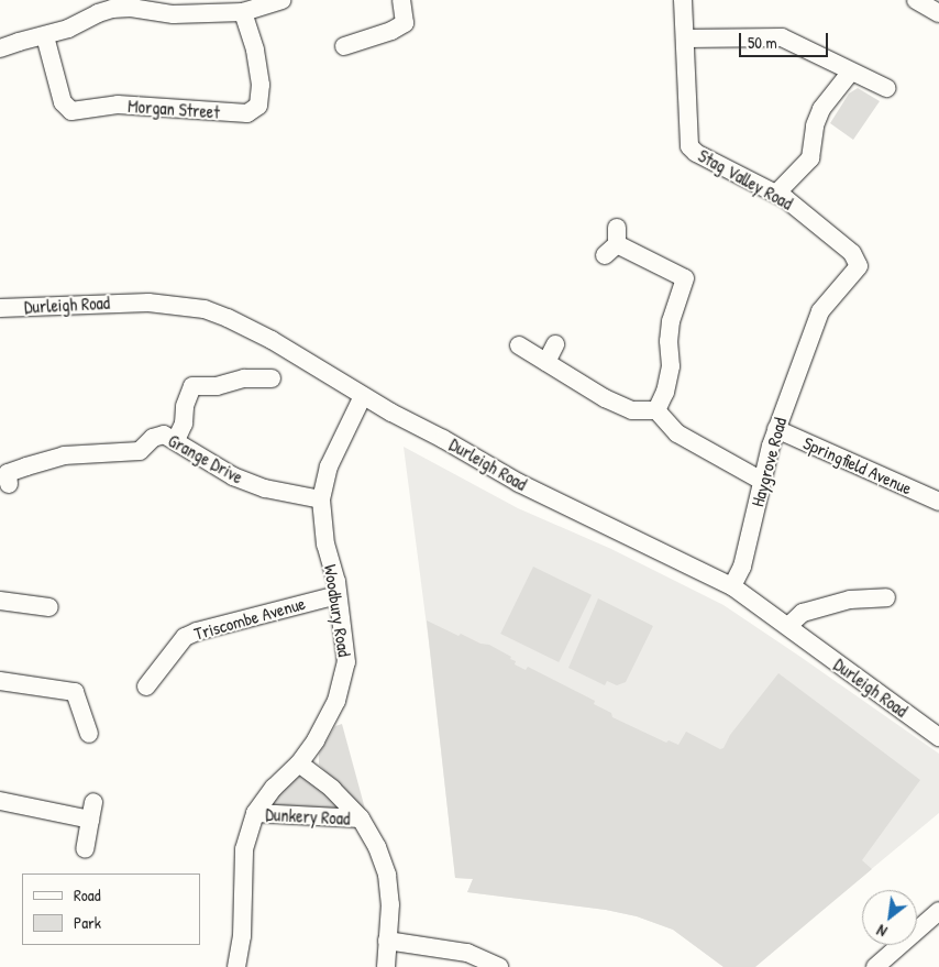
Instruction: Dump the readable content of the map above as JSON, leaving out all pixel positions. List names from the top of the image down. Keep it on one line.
{"streets":{"street":["Morgan Street","Stag Valley Road","Durleigh Road","Grange Drive","Haygrove Road","Springfield Avenue","Woodbury Road","Triscombe Avenue","Dunkery Road"]},"crossings":[["Stag Valley Road","Haygrove Road"],["Durleigh Road","Haygrove Road"],["Durleigh Road","Woodbury Road"],["Grange Drive","Woodbury Road"],["Haygrove Road","Springfield Avenue"],["Woodbury Road","Triscombe Avenue"],["Woodbury Road","Dunkery Road"]],"legend":["Road","Park"],"scale_bar":"50 m","north":"bottom left"}
